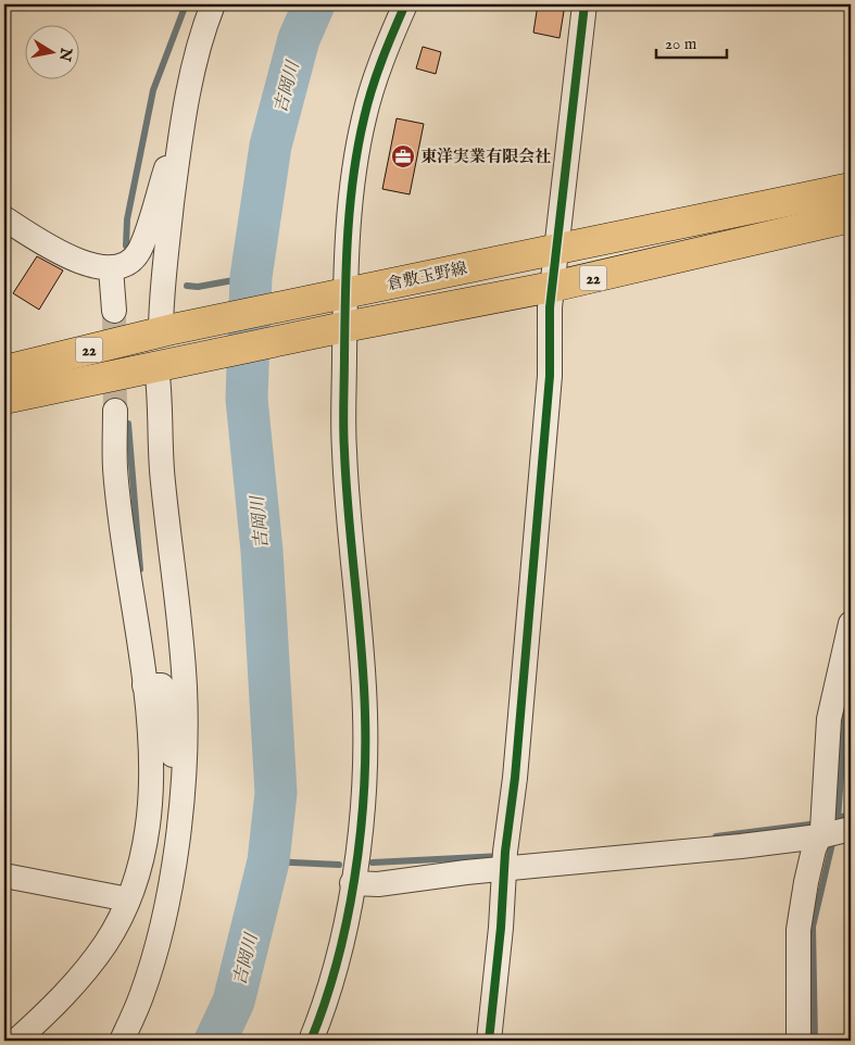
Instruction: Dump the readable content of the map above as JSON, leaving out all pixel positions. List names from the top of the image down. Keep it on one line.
{"streets":{"main road":["倉敷玉野線","22"]},"water":["吉岡川"],"places":{"office":["東洋実業有限会社"]},"scale_bar":"20 m","north":"right"}
